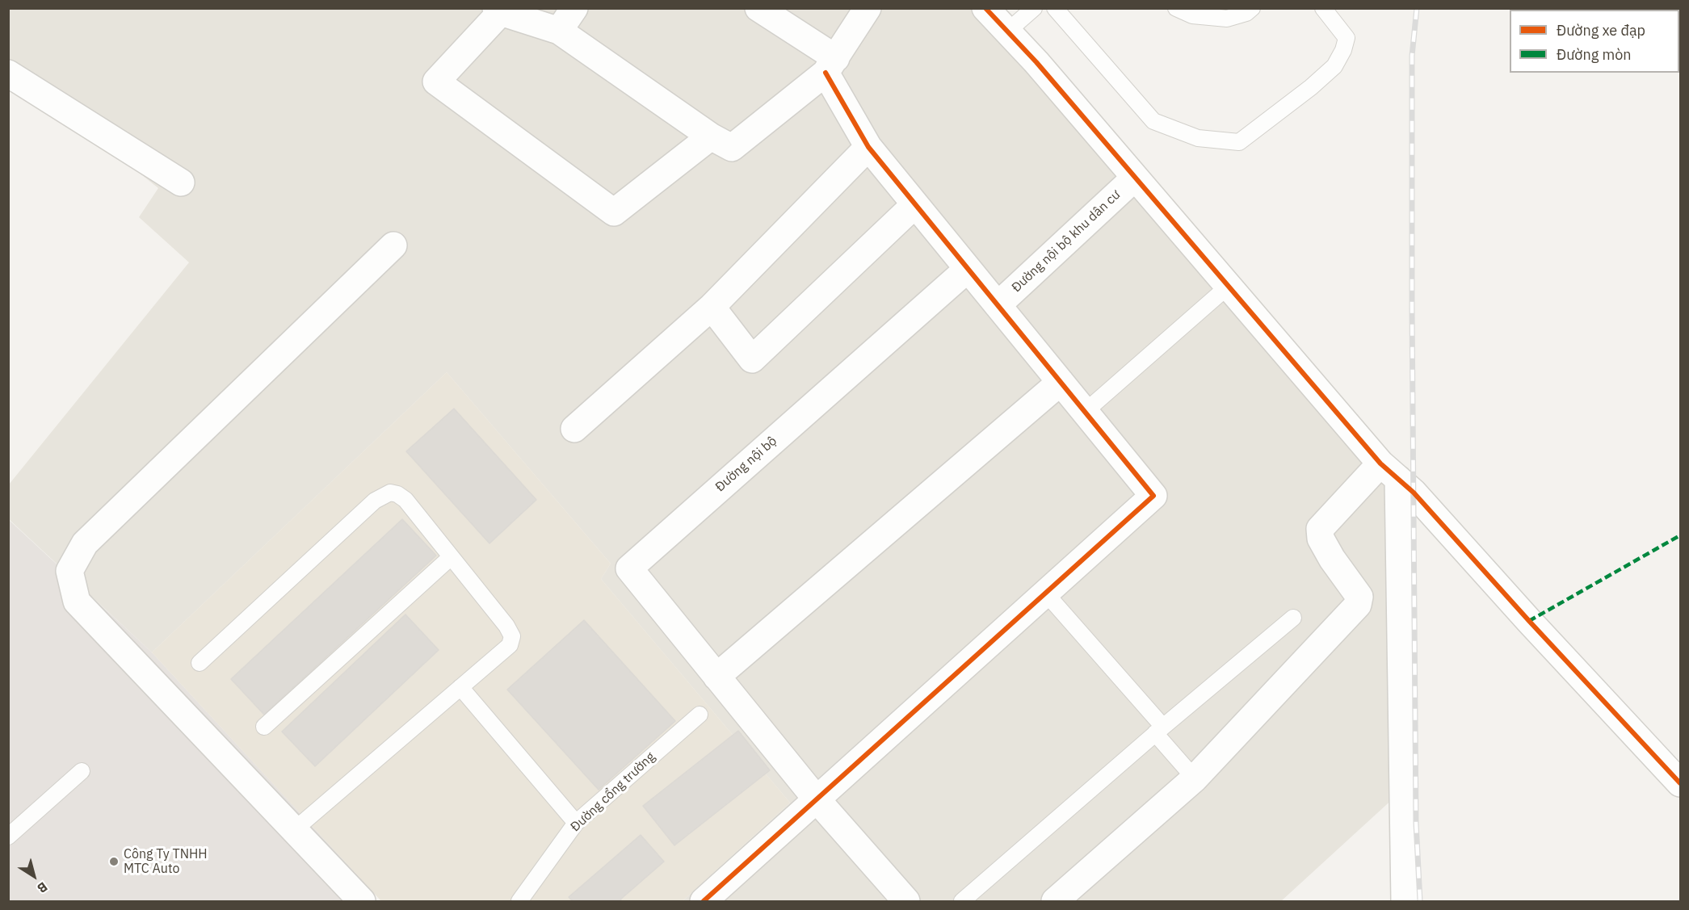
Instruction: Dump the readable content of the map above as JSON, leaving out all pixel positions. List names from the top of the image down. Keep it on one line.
{"streets":{"street":["Đường nội bộ khu dân cư","Đường nội bộ"],"lane":["Đường cổng trường"]},"places":["Công Ty TNHH MTC Auto"],"legend":["Đường xe đạp","Đường mòn"],"north":"bottom right"}
